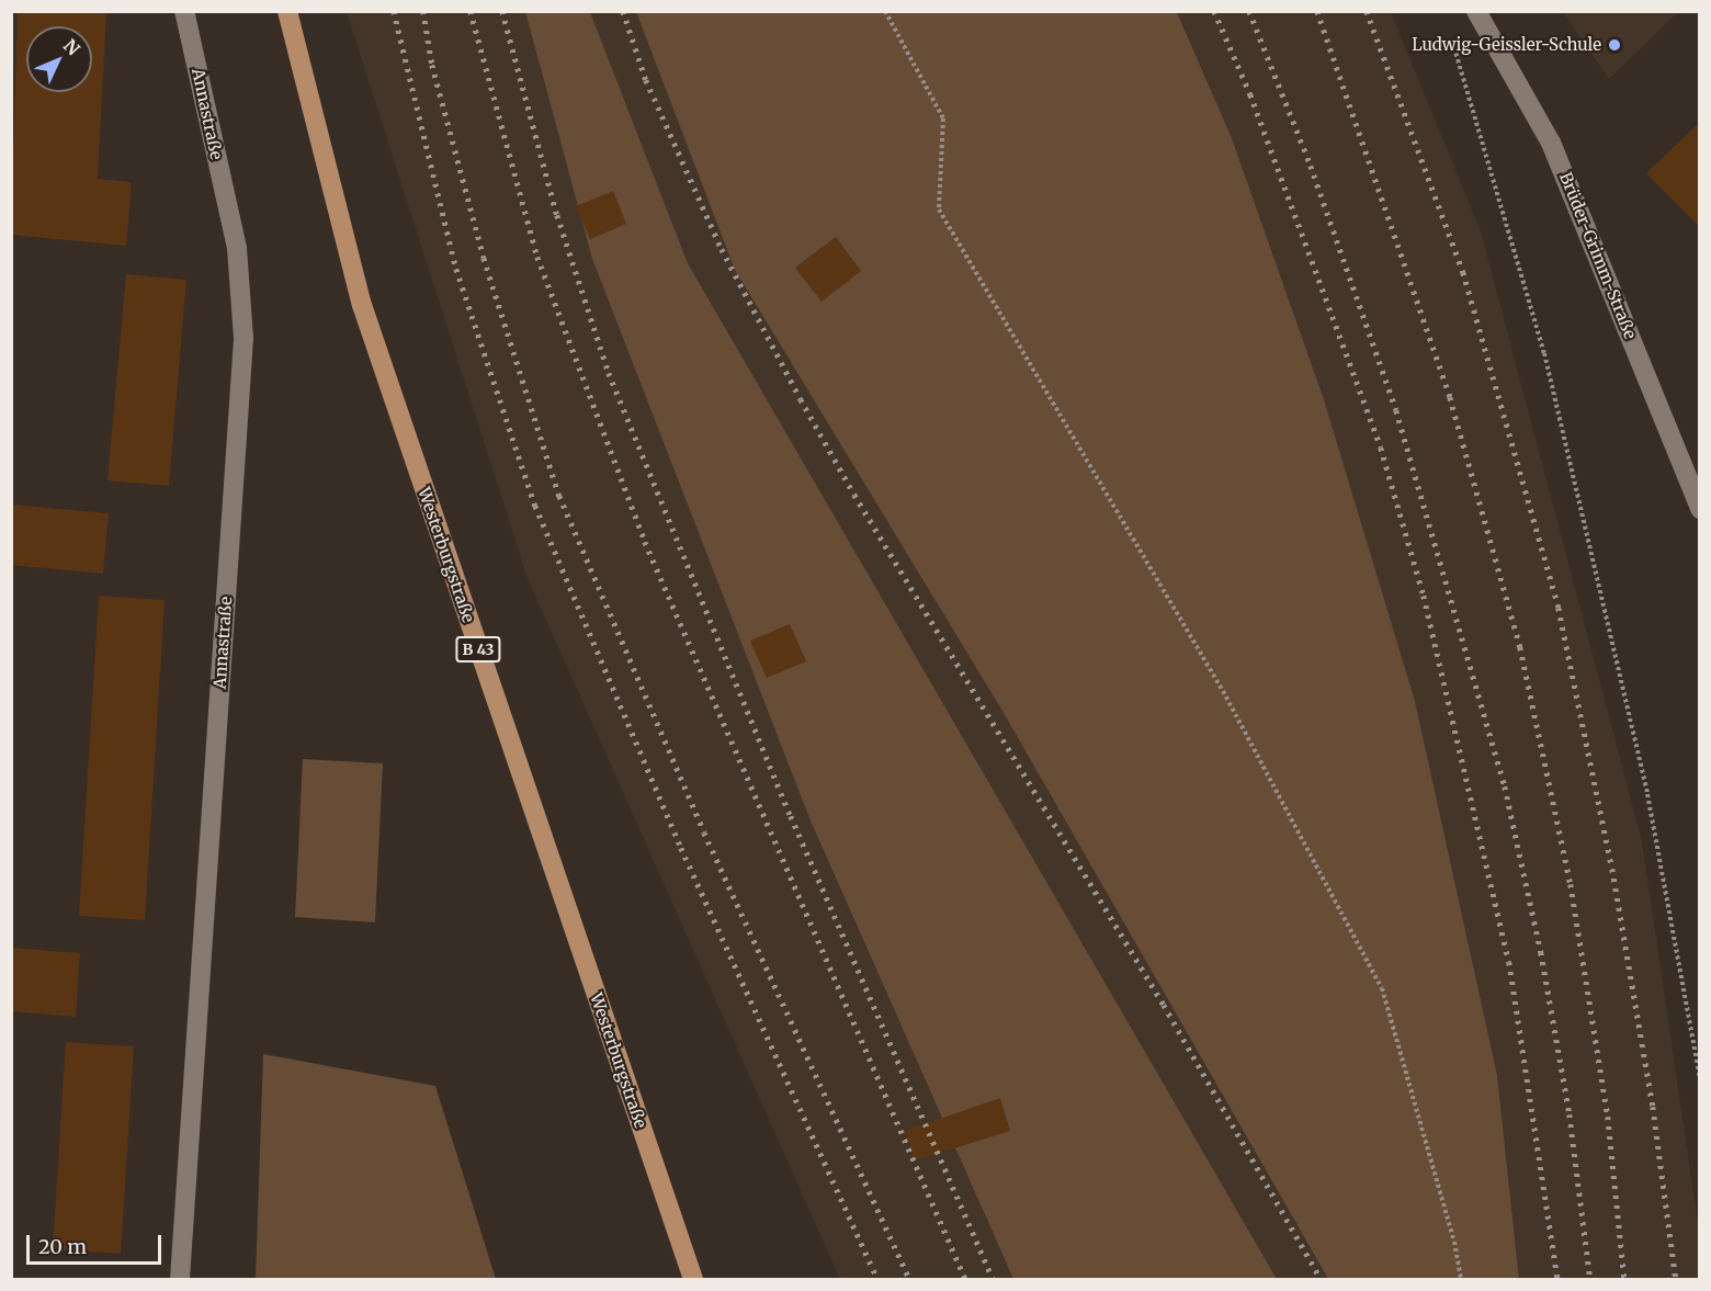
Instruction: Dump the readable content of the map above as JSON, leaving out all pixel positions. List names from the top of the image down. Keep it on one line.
{"streets":{"main road":["Westerburgstraße","B 43"],"street":["Annastraße","Brüder-Grimm-Straße"]},"places":["Ludwig-Geissler-Schule"],"scale_bar":"20 m","north":"top right"}
